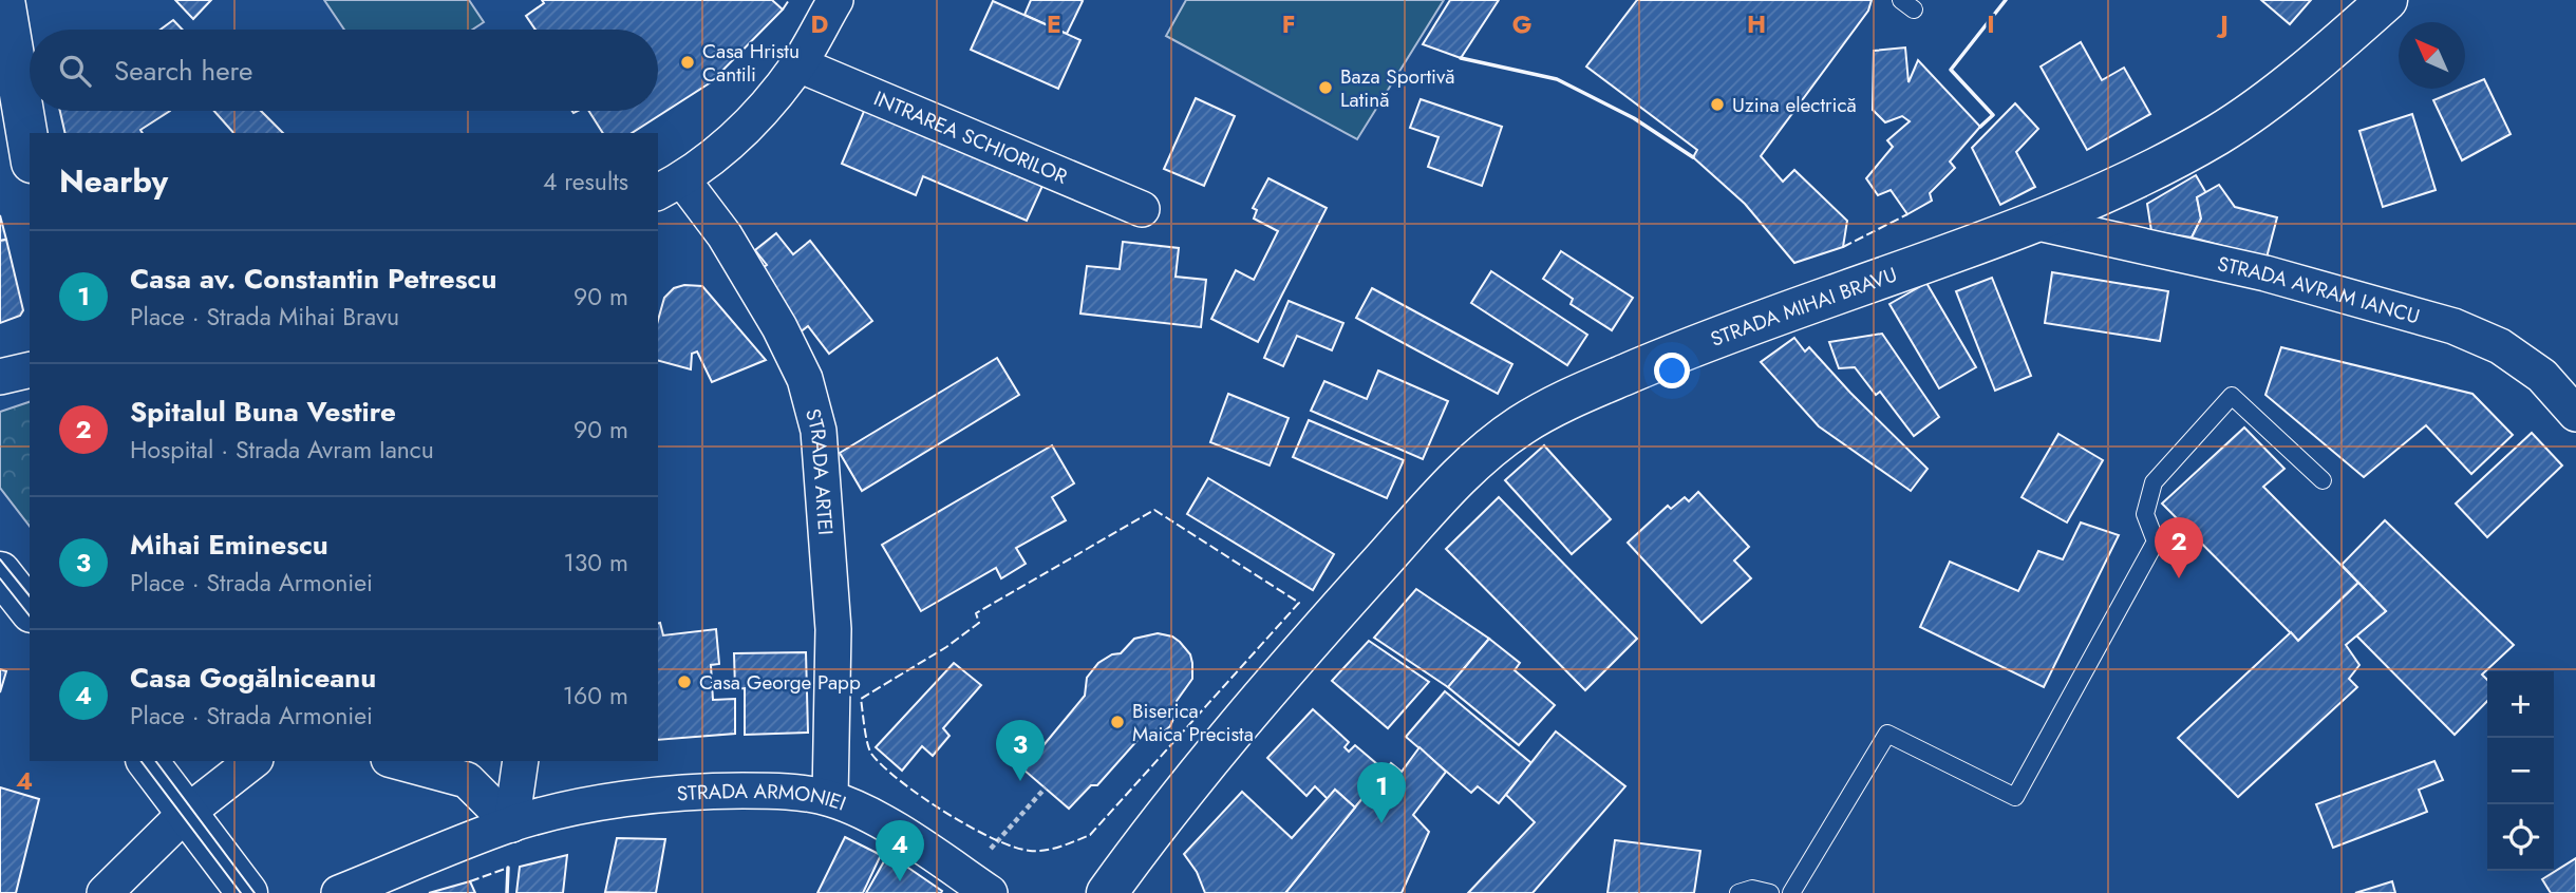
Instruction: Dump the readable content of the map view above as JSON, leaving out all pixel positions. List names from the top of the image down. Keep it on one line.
{"streets":{"main road":["STRADA MIHAI BRAVU"],"street":["INTRAREA SCHIORILOR","STRADA AVRAM IANCU","STRADA ARTEI","STRADA ARMONIEI"]},"crossings":[["STRADA AVRAM IANCU","STRADA MIHAI BRAVU"],["STRADA ARTEI","STRADA ARMONIEI"]],"places":["Casa Hristu Cantili","Baza Sportivă Latină","Uzina electrică","Casa George Papp","Biserica Maica Precista"],"north":"top left","page":{"search":"Search here","heading":["Nearby","4 results"],"list":[{"mark":"1","name":"Casa av. Constantin Petrescu","note":"Place · Strada Mihai Bravu","value":"90 m"},{"mark":"2","name":"Spitalul Buna Vestire","note":"Hospital · Strada Avram Iancu","value":"90 m"},{"mark":"3","name":"Mihai Eminescu","note":"Place · Strada Armoniei","value":"130 m"},{"mark":"4","name":"Casa Gogălniceanu","note":"Place · Strada Armoniei","value":"160 m"}],"pins":["2","3","1","4"],"map_buttons":["+","−"]},"grid":{"columns":["D","E","F","G","H","I","J"],"rows":["4"]}}
